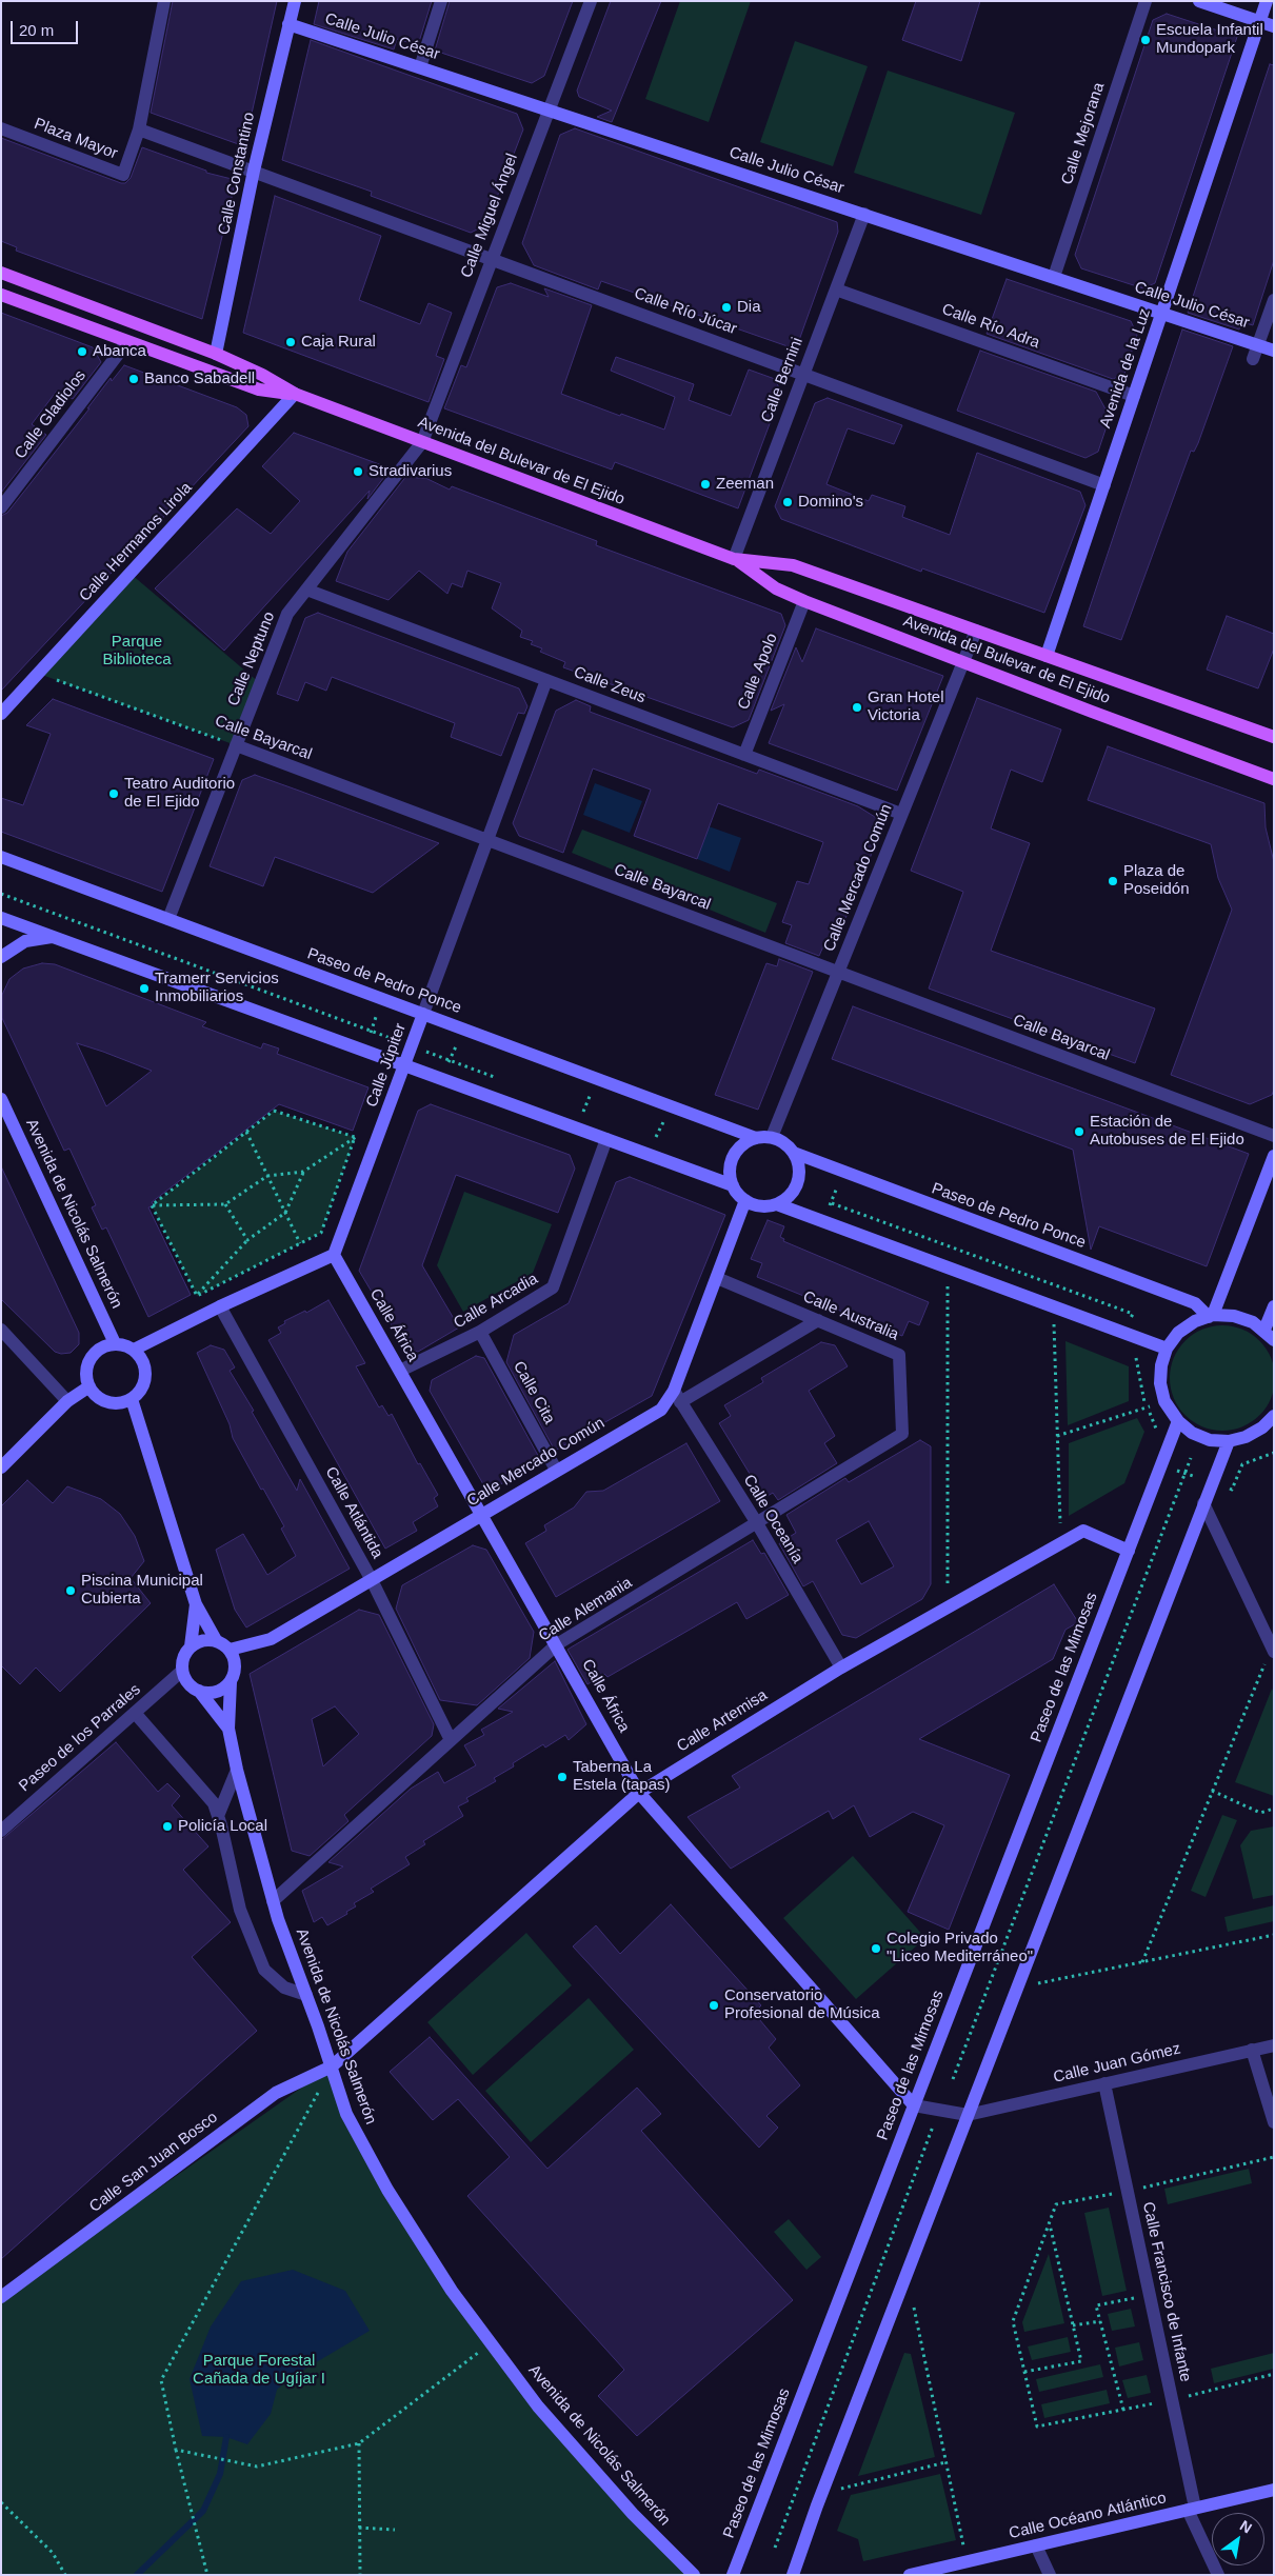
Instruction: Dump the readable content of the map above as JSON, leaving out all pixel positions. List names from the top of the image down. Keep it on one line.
{"streets":{"main road":["Avenida del Bulevar de El Ejido"],"street":["Calle Julio César","Calle Mejorana","Plaza Mayor","Calle Constantino","Calle Miguel Ángel","Calle Río Júcar","Calle Río Adra","Avenida de la Luz","Calle Bernini","Calle Gladiolos","Calle Hermanos Lirola","Calle Neptuno","Calle Apolo","Calle Zeus","Calle Bayarcal","Calle Mercado Común","Paseo de Pedro Ponce","Calle Júpiter","Avenida de Nicolás Salmerón","Calle Arcadia","Calle Australia","Calle África","Calle Cita","Calle Atlántida","Calle Oceanía","Calle Alemania","Paseo de las Mimosas","Calle Artemisa","Paseo de los Parrales","Calle Juan Gómez","Calle San Juan Bosco","Calle Francisco de Infante","Calle Océano Atlántico"]},"crossings":[["Calle Julio César","Calle Mejorana"],["Calle Julio César","Calle Constantino"],["Calle Julio César","Calle Miguel Ángel"],["Calle Julio César","Avenida de la Luz"],["Calle Julio César","Calle Bernini"],["Calle Constantino","Calle Río Júcar"],["Calle Constantino","Avenida del Bulevar de El Ejido"],["Calle Miguel Ángel","Calle Río Júcar"],["Calle Miguel Ángel","Avenida del Bulevar de El Ejido"],["Calle Miguel Ángel","Calle Neptuno"],["Calle Río Júcar","Avenida de la Luz"],["Calle Río Júcar","Calle Bernini"],["Calle Río Adra","Avenida de la Luz"],["Calle Río Adra","Calle Bernini"],["Avenida de la Luz","Avenida del Bulevar de El Ejido"],["Calle Bernini","Avenida del Bulevar de El Ejido"],["Calle Gladiolos","Avenida del Bulevar de El Ejido"],["Avenida del Bulevar de El Ejido","Calle Hermanos Lirola"],["Avenida del Bulevar de El Ejido","Calle Neptuno"],["Avenida del Bulevar de El Ejido","Calle Apolo"],["Avenida del Bulevar de El Ejido","Calle Mercado Común"],["Calle Hermanos Lirola","Calle Bayarcal"],["Calle Neptuno","Calle Zeus"],["Calle Neptuno","Calle Bayarcal"],["Calle Neptuno","Paseo de Pedro Ponce"],["Calle Apolo","Calle Zeus"],["Calle Zeus","Calle Mercado Común"],["Calle Zeus","Calle Júpiter"],["Calle Bayarcal","Calle Mercado Común"],["Calle Bayarcal","Calle Júpiter"],["Calle Mercado Común","Paseo de Pedro Ponce"],["Calle Mercado Común","Avenida de Nicolás Salmerón"],["Calle Mercado Común","Calle Australia"],["Calle Mercado Común","Calle África"],["Calle Mercado Común","Calle Cita"],["Calle Mercado Común","Calle Atlántida"],["Calle Mercado Común","Calle Oceanía"],["Calle Mercado Común","Paseo de los Parrales"],["Paseo de Pedro Ponce","Calle Júpiter"],["Calle Júpiter","Calle África"],["Avenida de Nicolás Salmerón","Calle Alemania"],["Avenida de Nicolás Salmerón","Calle Artemisa"],["Avenida de Nicolás Salmerón","Paseo de los Parrales"],["Avenida de Nicolás Salmerón","Calle San Juan Bosco"],["Calle Arcadia","Calle África"],["Calle Arcadia","Calle Cita"],["Calle Australia","Calle Alemania"],["Calle África","Calle Alemania"],["Calle África","Paseo de las Mimosas"],["Calle África","Calle Artemisa"],["Calle Atlántida","Calle Alemania"],["Calle Oceanía","Calle Alemania"],["Calle Oceanía","Calle Artemisa"],["Paseo de las Mimosas","Calle Artemisa"],["Calle Artemisa","Calle San Juan Bosco"],["Calle Juan Gómez","Calle Francisco de Infante"],["Calle Francisco de Infante","Calle Océano Atlántico"]],"parks":["Parque Biblioteca","Parque Forestal Cañada de Ugíjar I"],"places":["Escuela Infantil Mundopark","Dia","Caja Rural","Abanca","Banco Sabadell","Stradivarius","Zeeman","Domino's","Gran Hotel Victoria","Teatro Auditorio de El Ejido","Plaza de Poseidón","Tramerr Servicios Inmobiliarios","Estación de Autobuses de El Ejido","Piscina Municipal Cubierta","Taberna La Estela (tapas)","Policía Local","Colegio Privado \"Liceo Mediterráneo\"","Conservatorio Profesional de Música"],"scale_bar":"20 m","north":"top right"}
